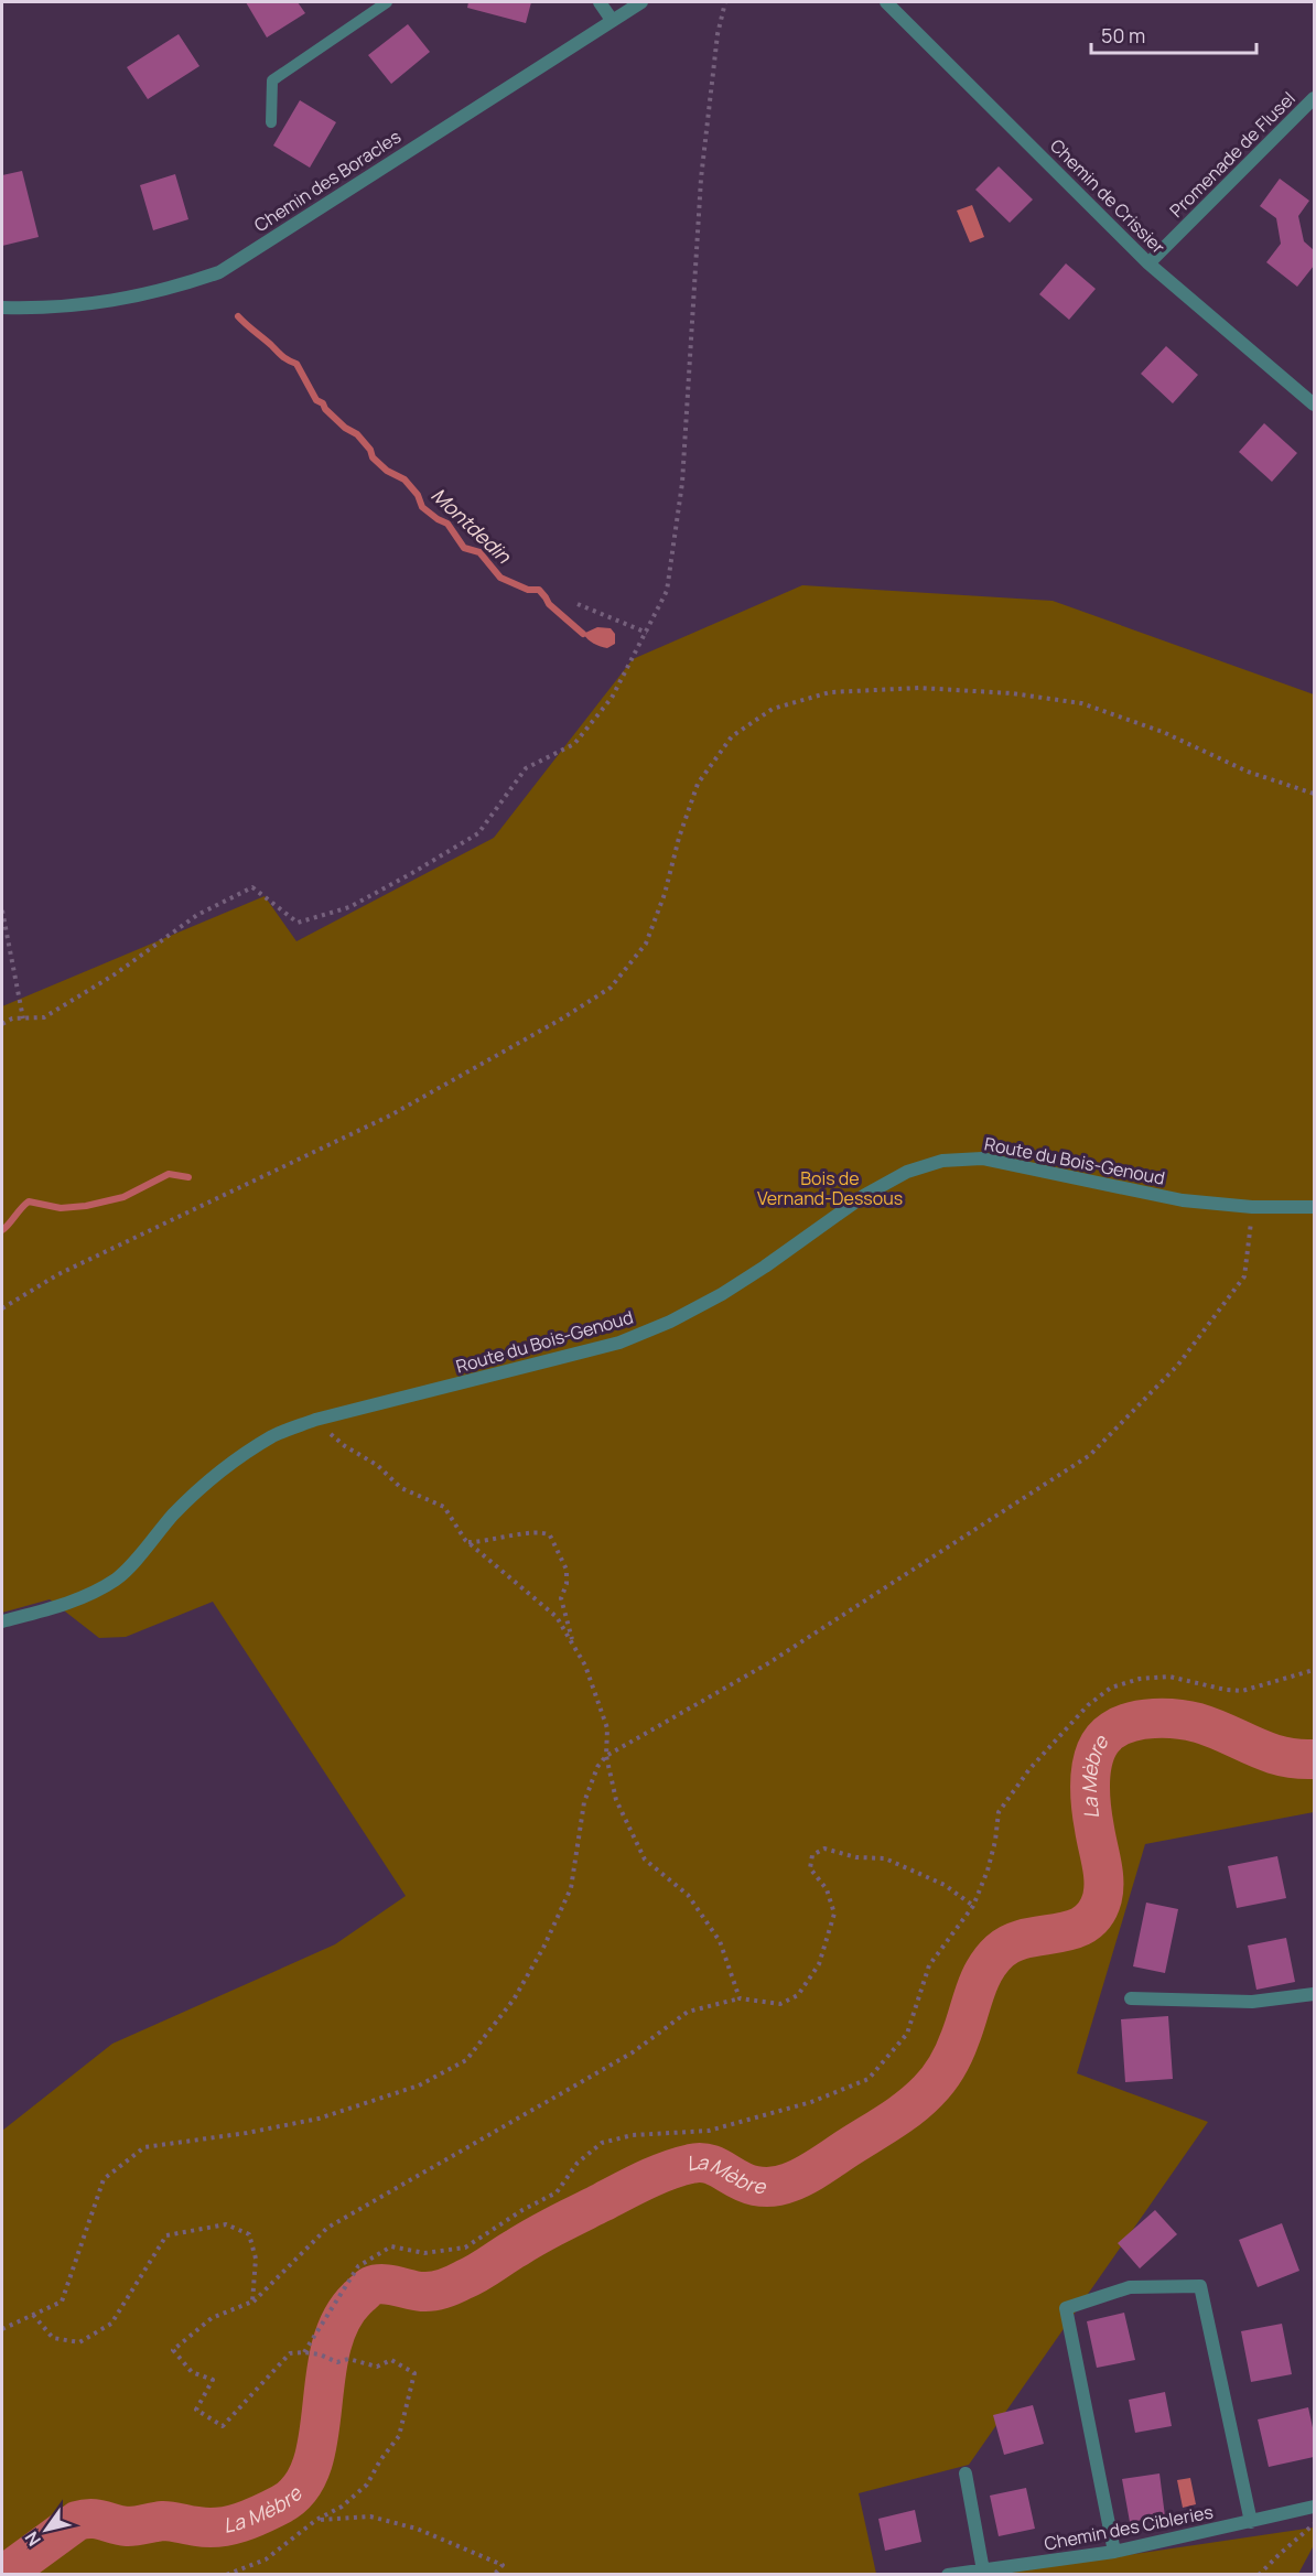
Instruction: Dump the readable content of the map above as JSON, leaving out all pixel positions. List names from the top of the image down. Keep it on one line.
{"streets":{"street":["Promenade de Flusel","Chemin des Boracles","Chemin de Crissier","Route du Bois-Genoud","Chemin des Cibleries"]},"crossings":[["Promenade de Flusel","Chemin de Crissier"]],"water":["Montdedin","La Mèbre"],"parks":["Bois de Vernand-Dessous"],"scale_bar":"50 m","north":"bottom left"}
